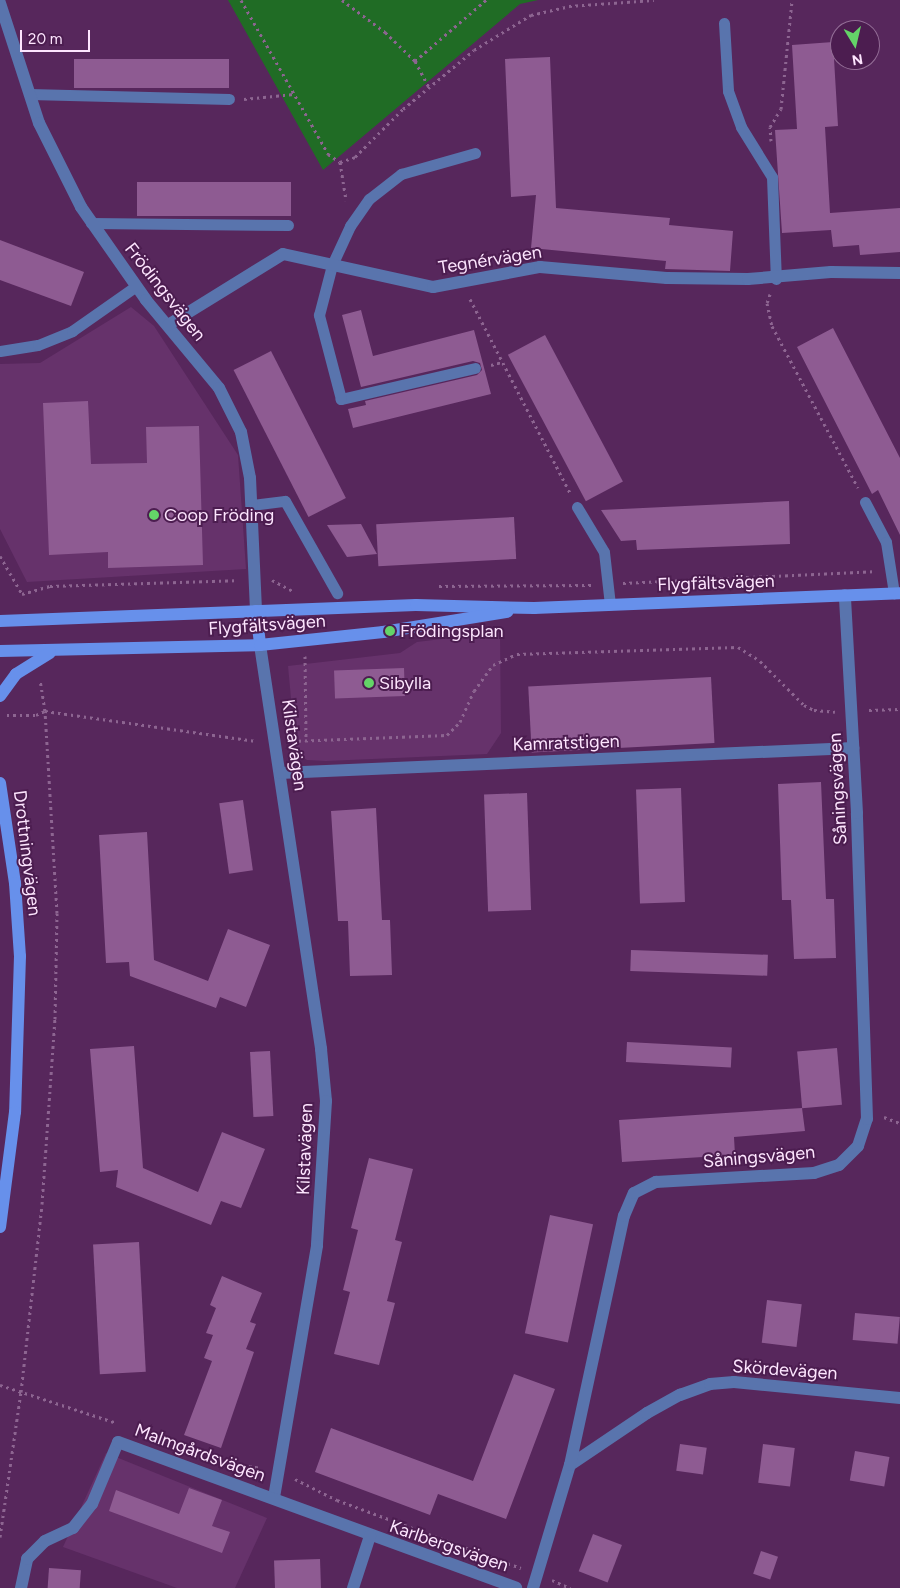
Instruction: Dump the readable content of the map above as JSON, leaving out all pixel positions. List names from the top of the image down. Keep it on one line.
{"streets":{"street":["Tegnérvägen","Frödingsvägen","Flygfältsvägen","Kamratstigen","Kilstavägen","Såningsvägen","Drottningvägen","Skördevägen","Malmgårdsvägen","Karlbergsvägen"]},"crossings":[["Tegnérvägen","Frödingsvägen"],["Frödingsvägen","Flygfältsvägen"],["Flygfältsvägen","Kilstavägen"],["Flygfältsvägen","Såningsvägen"],["Kamratstigen","Kilstavägen"],["Kamratstigen","Såningsvägen"],["Kilstavägen","Malmgårdsvägen"],["Såningsvägen","Skördevägen"]],"places":["Coop Fröding","Frödingsplan","Sibylla"],"scale_bar":"20 m","north":"bottom"}
